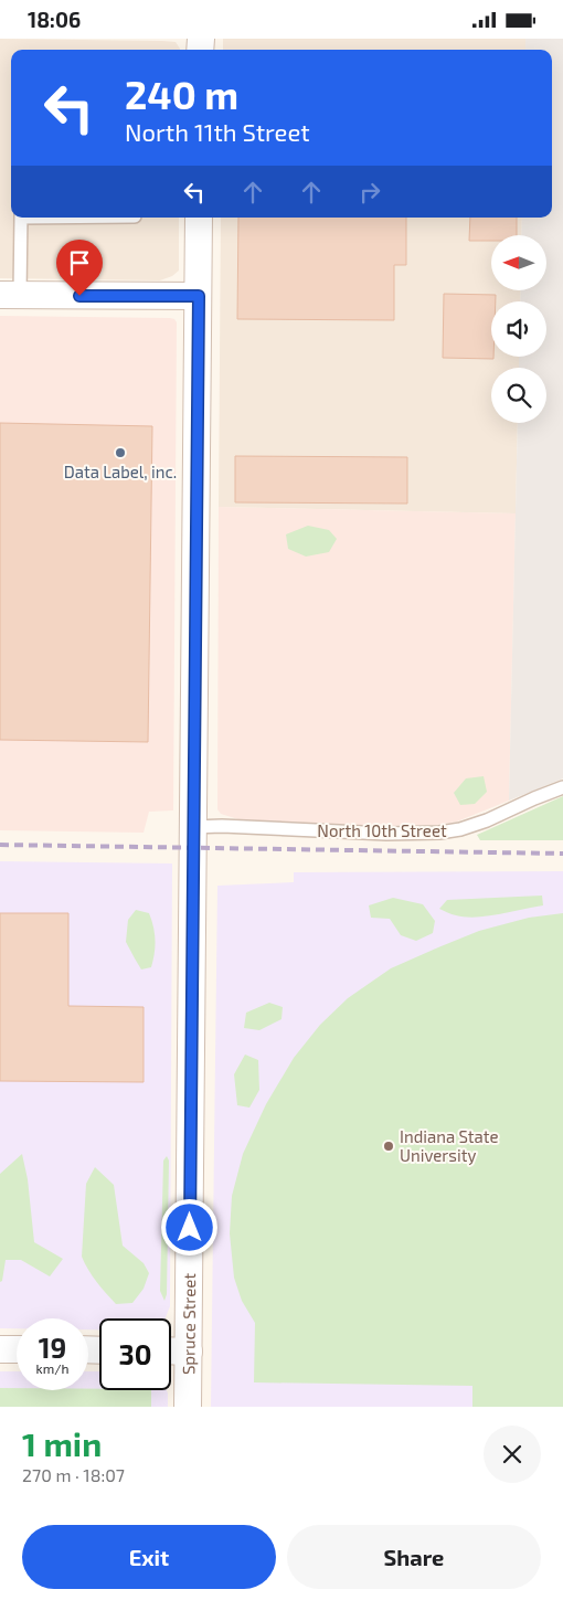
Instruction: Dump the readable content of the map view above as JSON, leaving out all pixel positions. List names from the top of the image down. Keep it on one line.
{"streets":{"street":["Spruce Street"],"lane":["North 10th Street"]},"crossings":[["North 10th Street","Spruce Street"]],"places":["Data Label, inc.","Indiana State University"],"north":"left","page":{"status":"18:06","turn":["240 m","North 11th Street"],"speed":"19 km/h","limit":"30","heading":["1 min","270 m · 18:07"],"buttons":["Exit","Share"]}}
